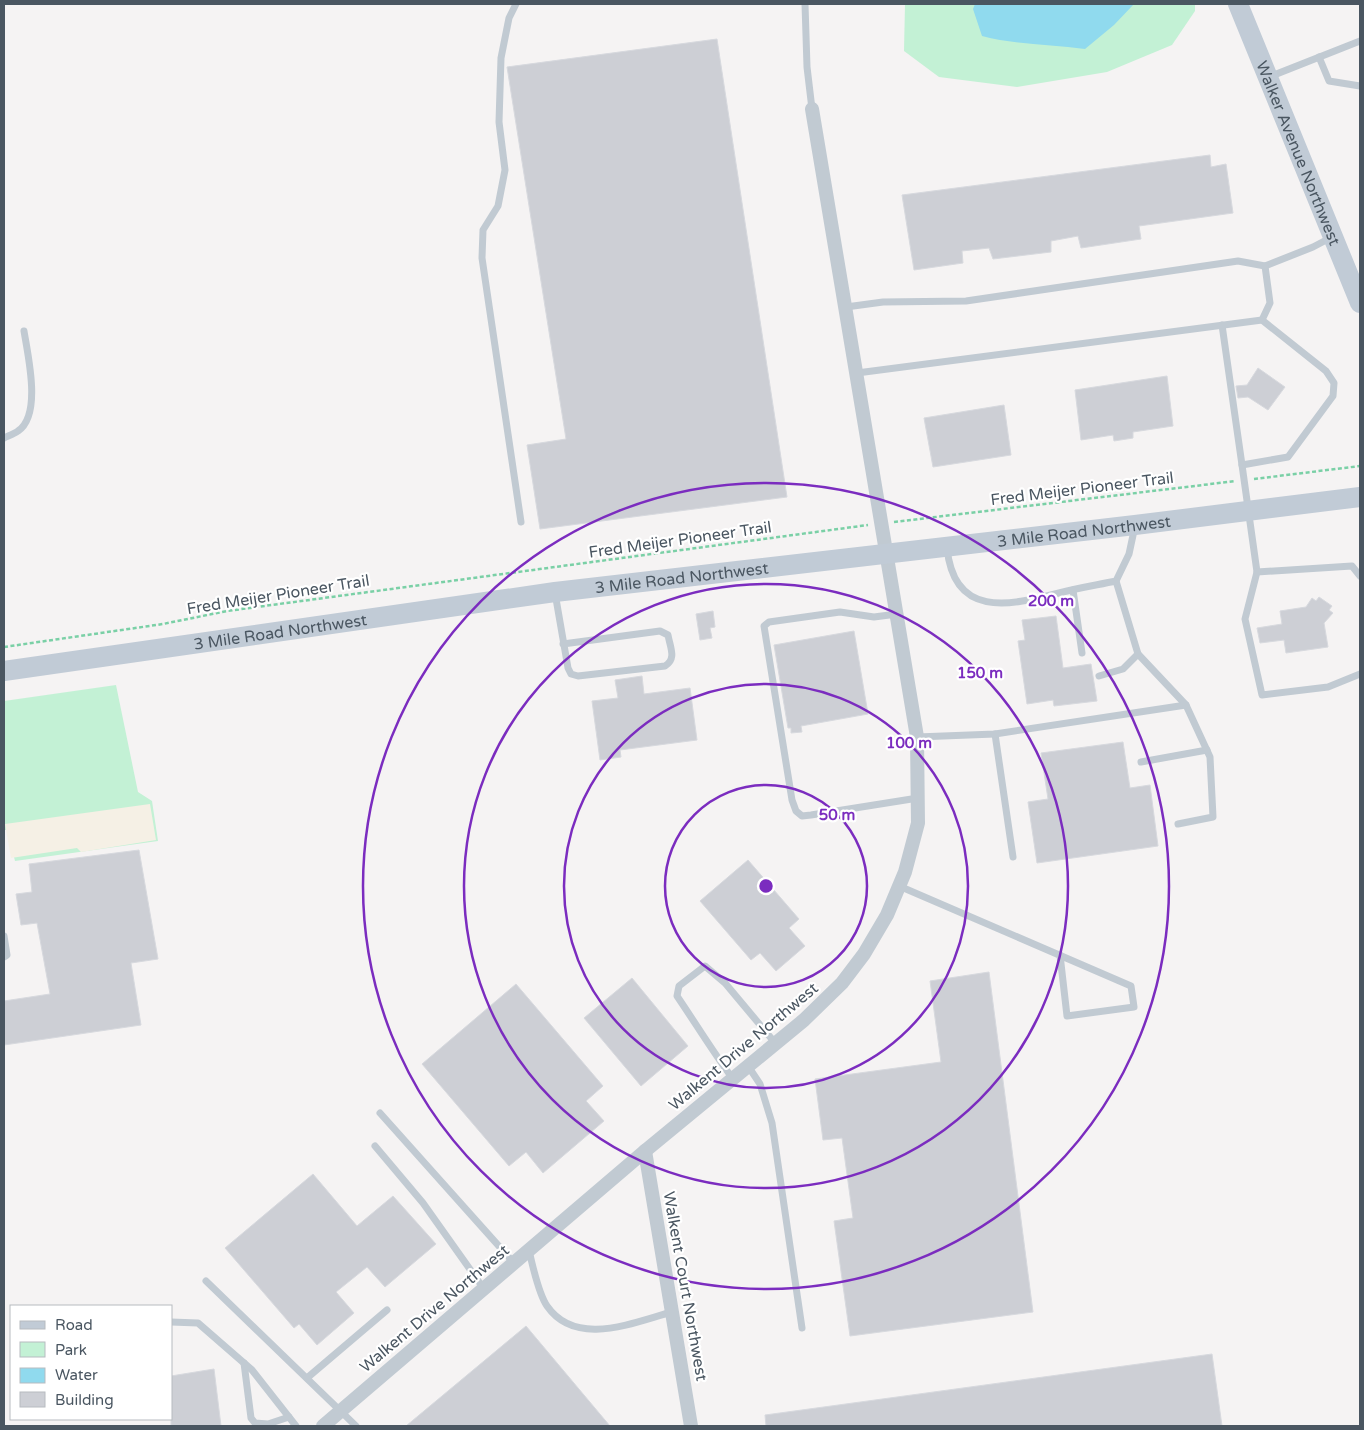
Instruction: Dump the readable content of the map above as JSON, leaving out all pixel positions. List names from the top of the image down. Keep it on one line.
{"streets":{"main road":["Walker Avenue Northwest","3 Mile Road Northwest"],"street":["Walkent Drive Northwest","Walkent Court Northwest"],"path":["Fred Meijer Pioneer Trail"]},"crossings":[["Fred Meijer Pioneer Trail","Walkent Drive Northwest"],["3 Mile Road Northwest","Walkent Drive Northwest"],["Walkent Drive Northwest","Walkent Court Northwest"]],"legend":["Road","Park","Water","Building"],"rings":["200 m","150 m","100 m","50 m"]}
